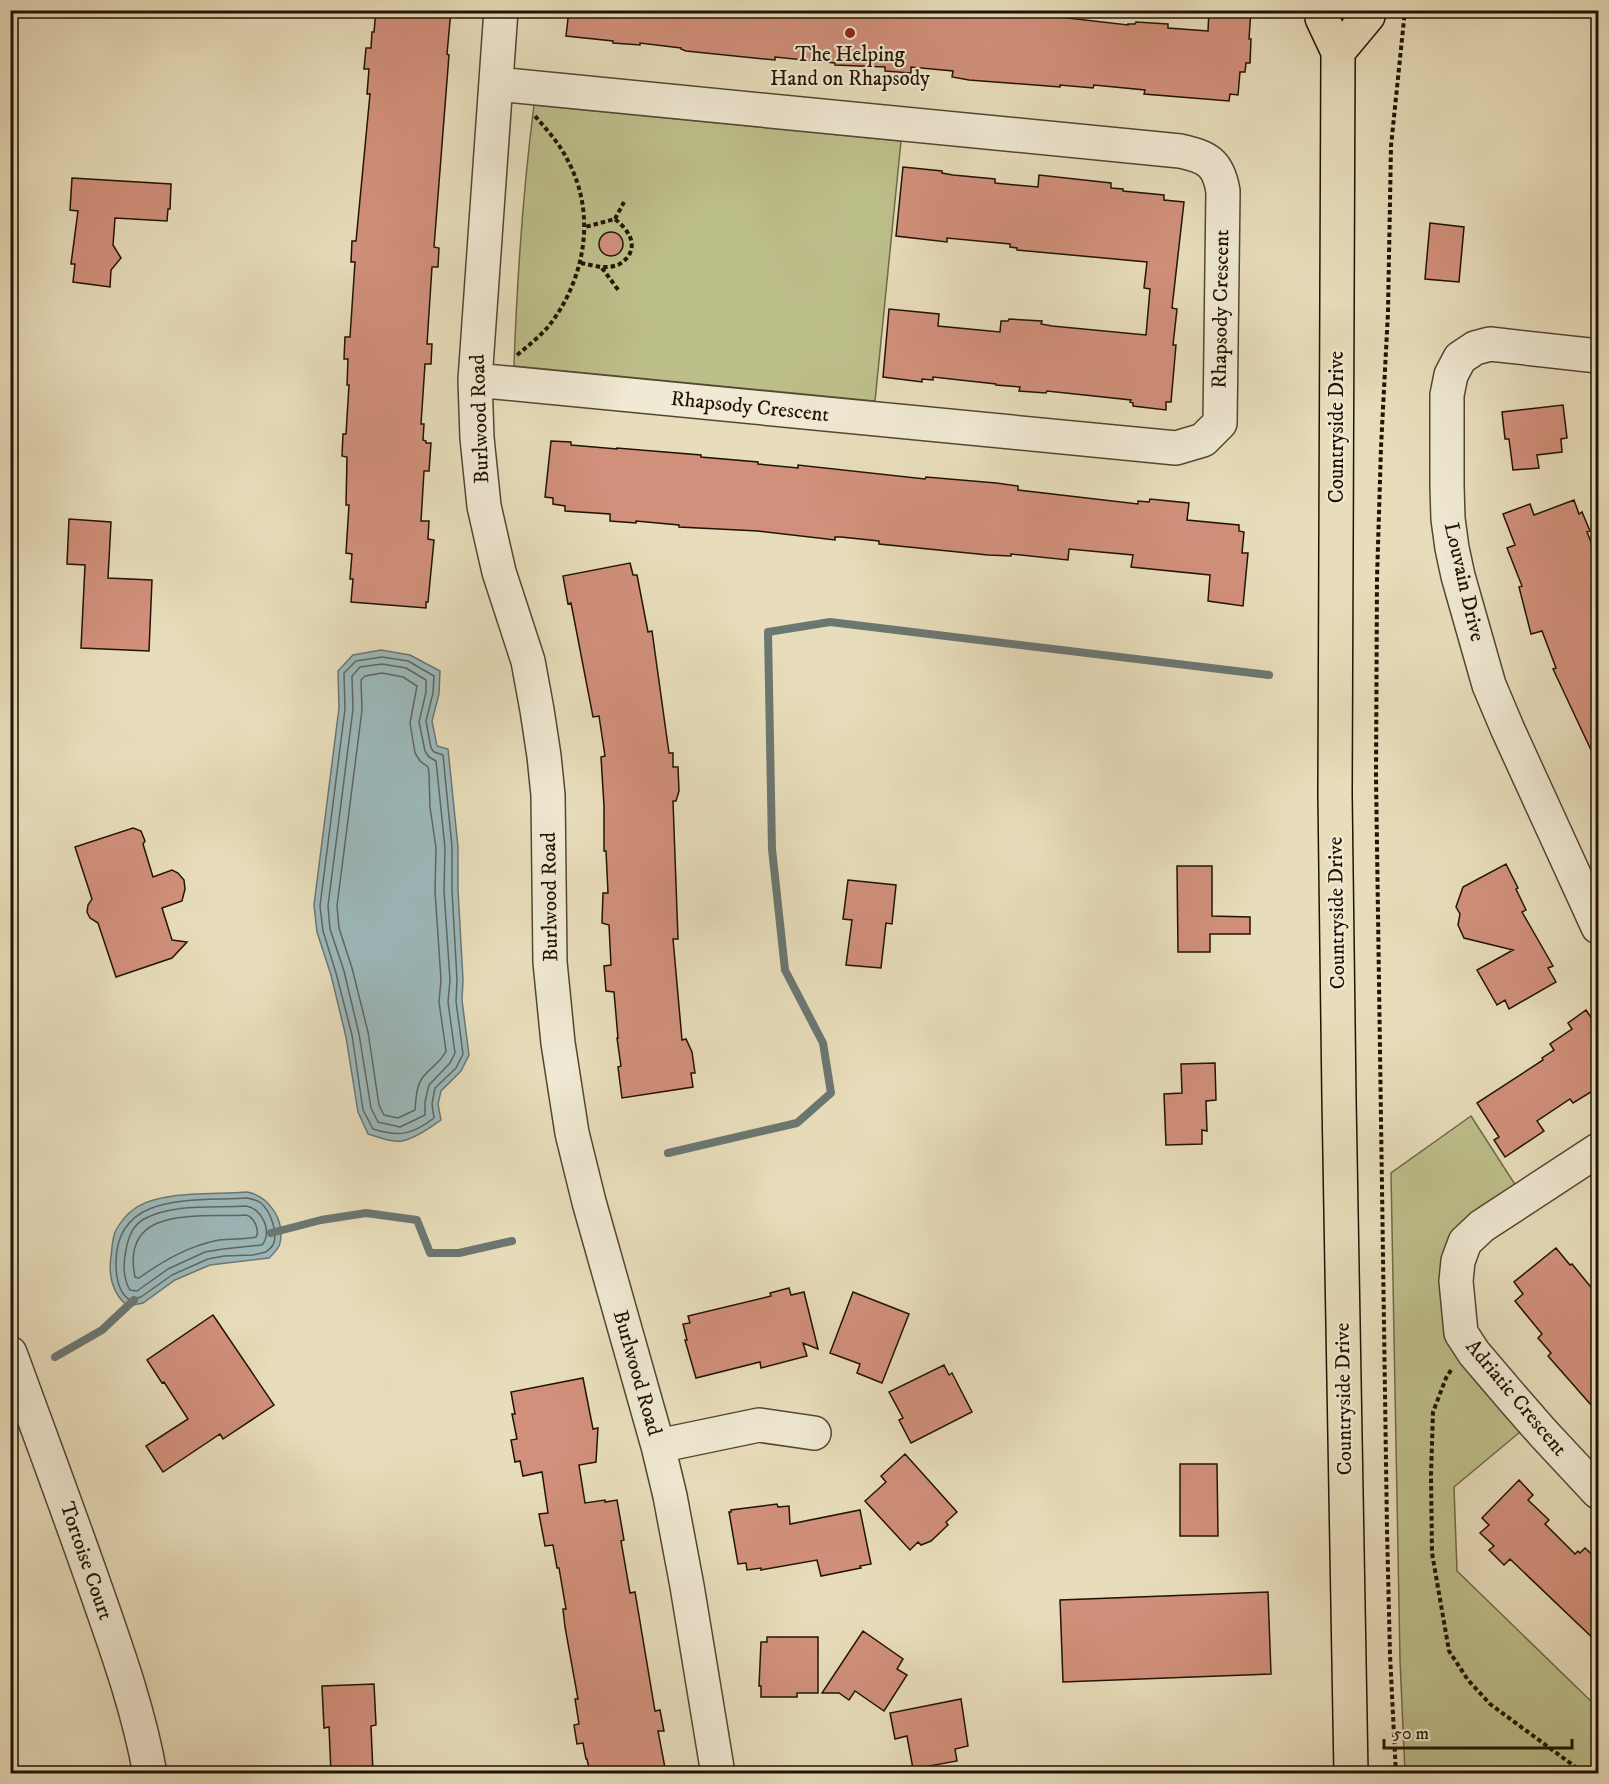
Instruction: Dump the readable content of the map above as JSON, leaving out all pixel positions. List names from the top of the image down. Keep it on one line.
{"streets":{"main road":["Countryside Drive"],"street":["Rhapsody Crescent","Burlwood Road","Louvain Drive","Adriatic Crescent","Tortoise Court"]},"crossings":[["Rhapsody Crescent","Burlwood Road"]],"places":["The Helping Hand on Rhapsody"],"scale_bar":"50 m"}
